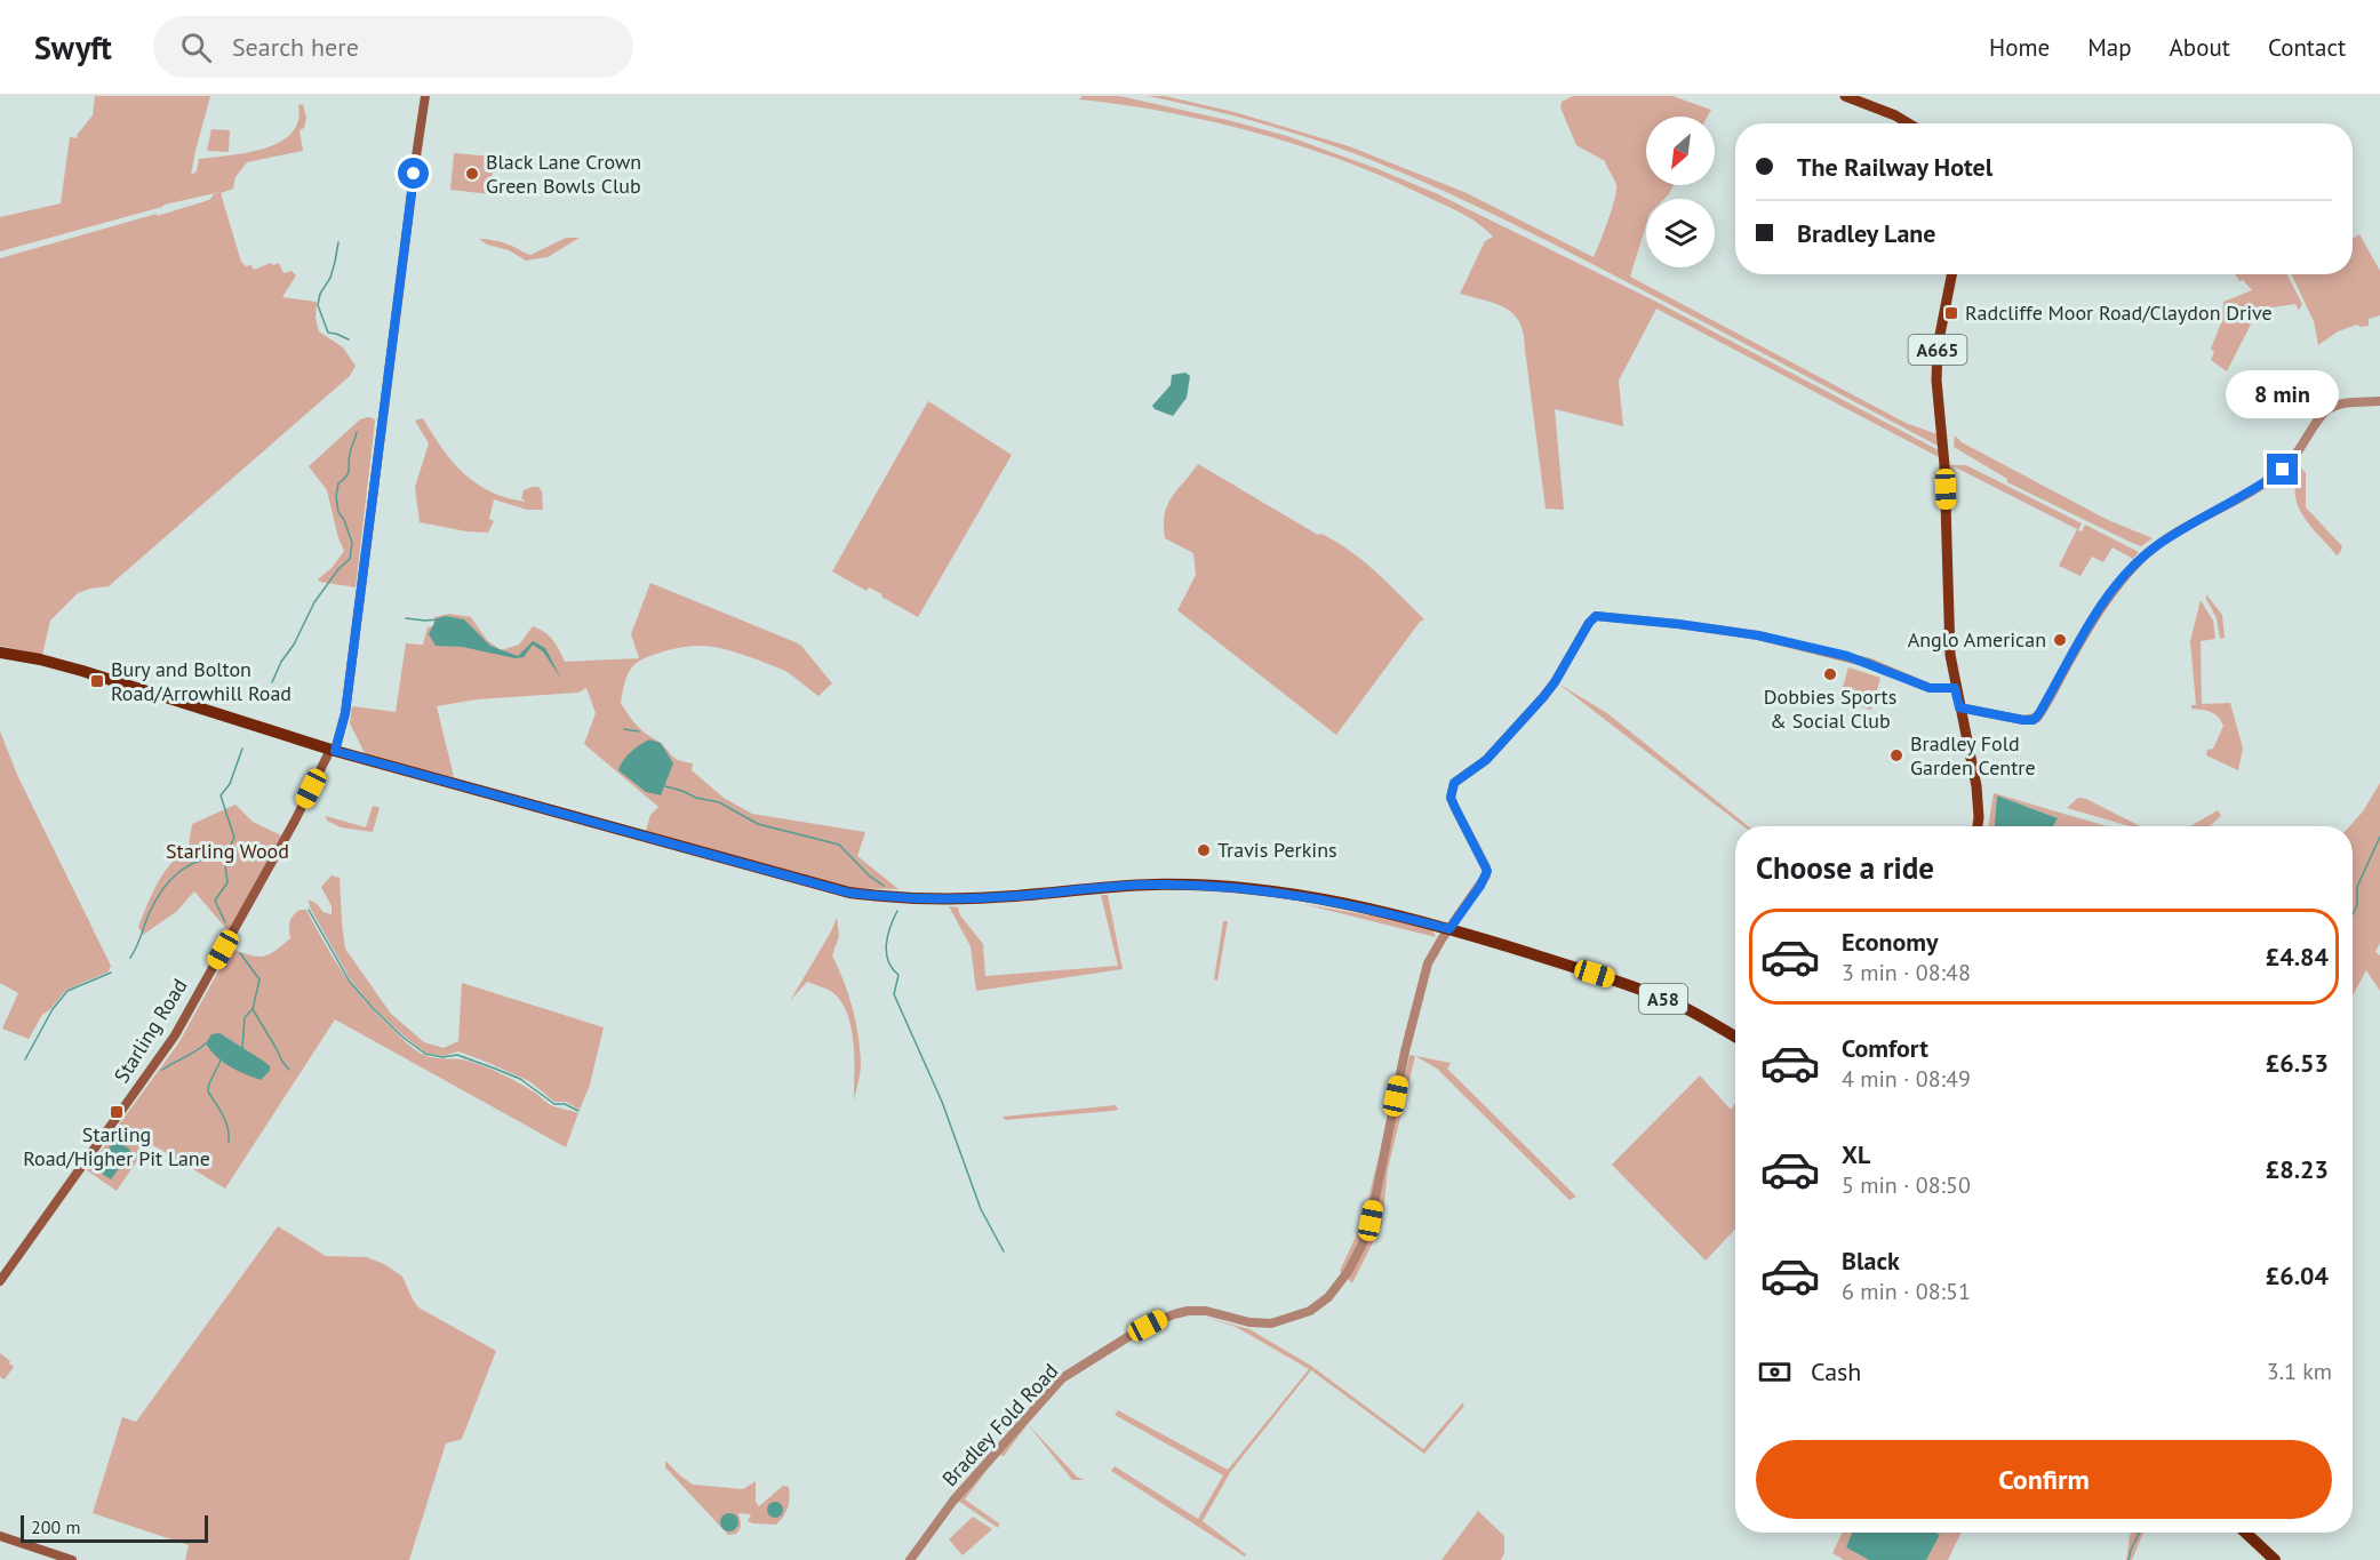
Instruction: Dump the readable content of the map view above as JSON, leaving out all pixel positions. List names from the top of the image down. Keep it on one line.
{"streets":{"highway":["A58"],"main road":["A665","Starling Road"],"street":["Bradley Fold Road"]},"crossings":[["A665","Bradley Fold Road"],["A58","Starling Road"],["A58","Bradley Fold Road"]],"parks":["Starling Wood"],"places":{"other":["Black Lane Crown Green Bowls Club","Anglo American","Dobbies Sports & Social Club","Bradley Fold Garden Centre","Travis Perkins"],"transit":["Radcliffe Moor Road/Claydon Drive","Bury and Bolton Road/Arrowhill Road","Starling Road/Higher Pit Lane"]},"scale_bar":"200 m","north":"bottom left","page":{"header":"Swyft","search":"Search here","nav":["Home","Map","About","Contact"],"banner":["The Railway Hotel","Bradley Lane"],"bubble":"8 min","heading":"Choose a ride","list":[{"name":"Economy","note":"3 min · 08:48","value":"£4.84"},{"name":"Comfort","note":"4 min · 08:49","value":"£6.53"},{"name":"XL","note":"5 min · 08:50","value":"£8.23"},{"name":"Black","note":"6 min · 08:51","value":"£6.04"}],"pay":["Cash","3.1 km"],"buttons":"Confirm","scale":"200 m"}}
